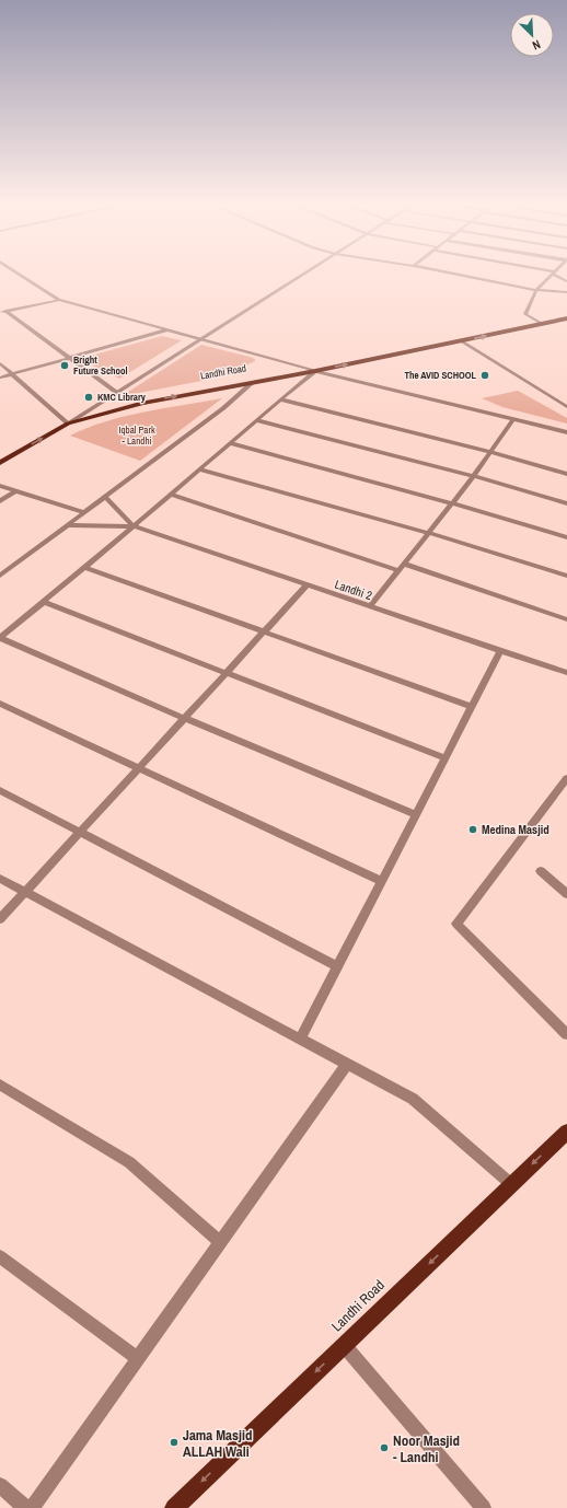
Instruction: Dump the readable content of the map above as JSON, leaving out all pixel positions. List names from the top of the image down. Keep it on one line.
{"streets":{"main road":["Landhi Road"],"street":["Landhi 2"]},"parks":["Iqbal Park - Landhi"],"places":["Bright Future School","The AVID SCHOOL","KMC Library","Medina Masjid","Jama Masjid ALLAH Wali","Noor Masjid - Landhi"],"north":"bottom right"}
